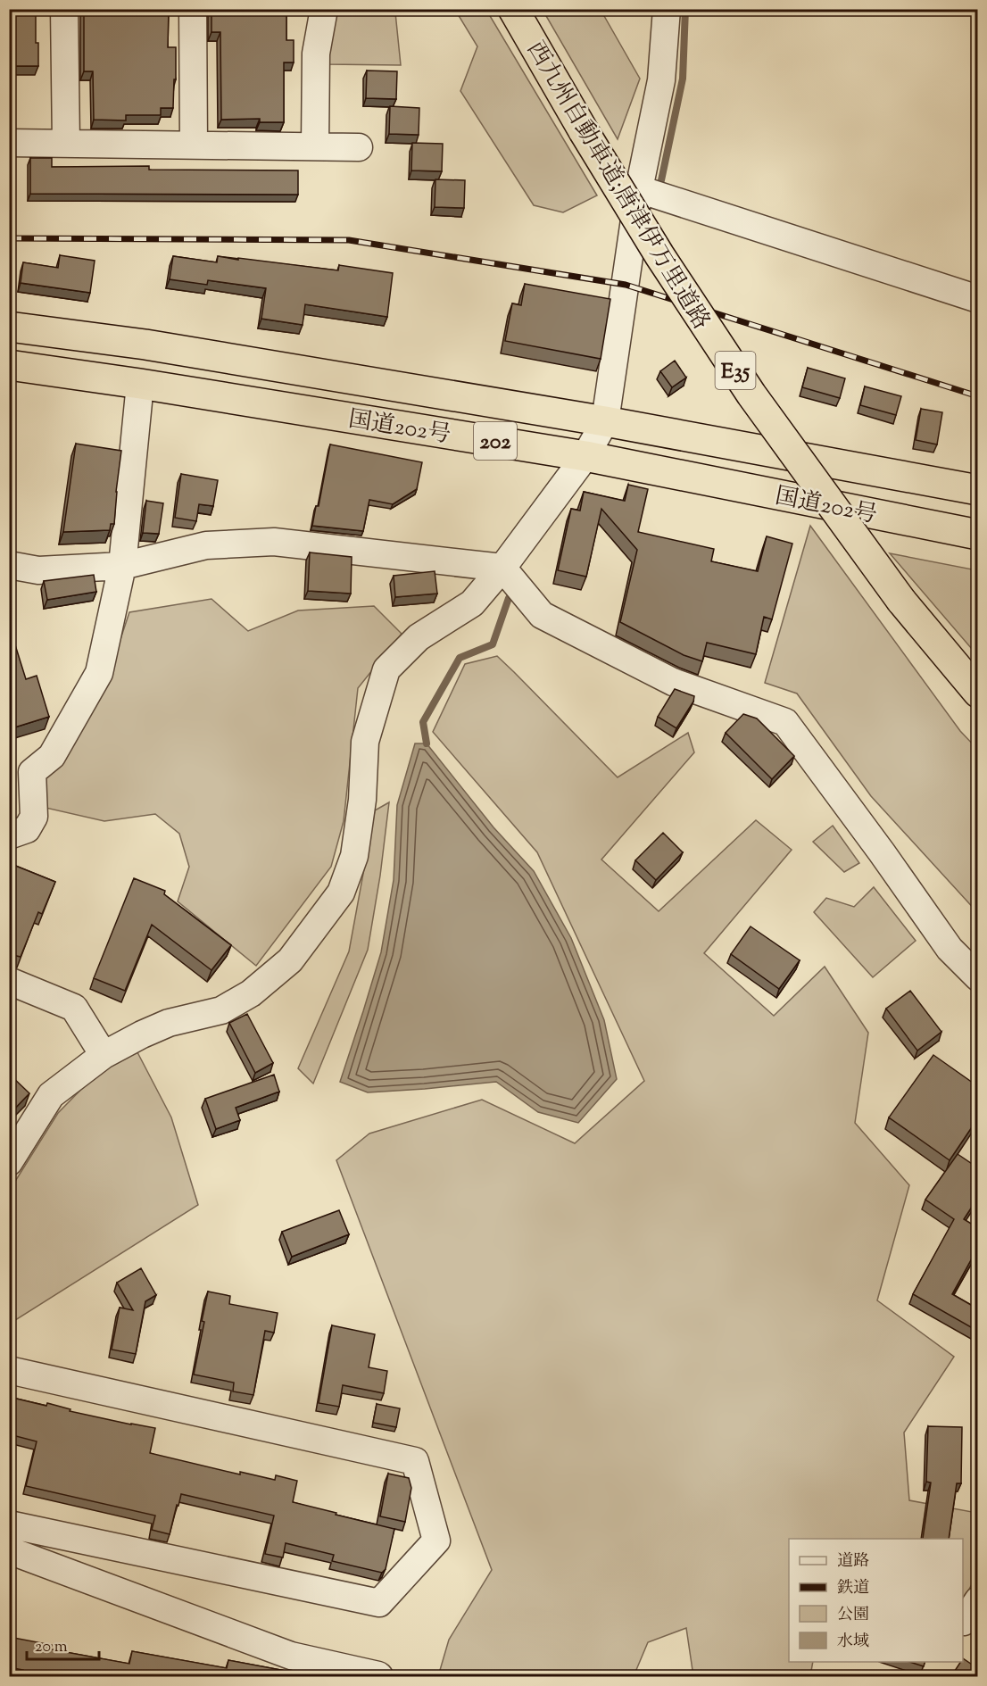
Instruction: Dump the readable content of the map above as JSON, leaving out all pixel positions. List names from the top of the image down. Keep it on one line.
{"streets":{"highway":["西九州自動車道;唐津伊万里道路","E35","国道202号","202"]},"legend":["道路","鉄道","公園","水域"],"scale_bar":"20 m"}
